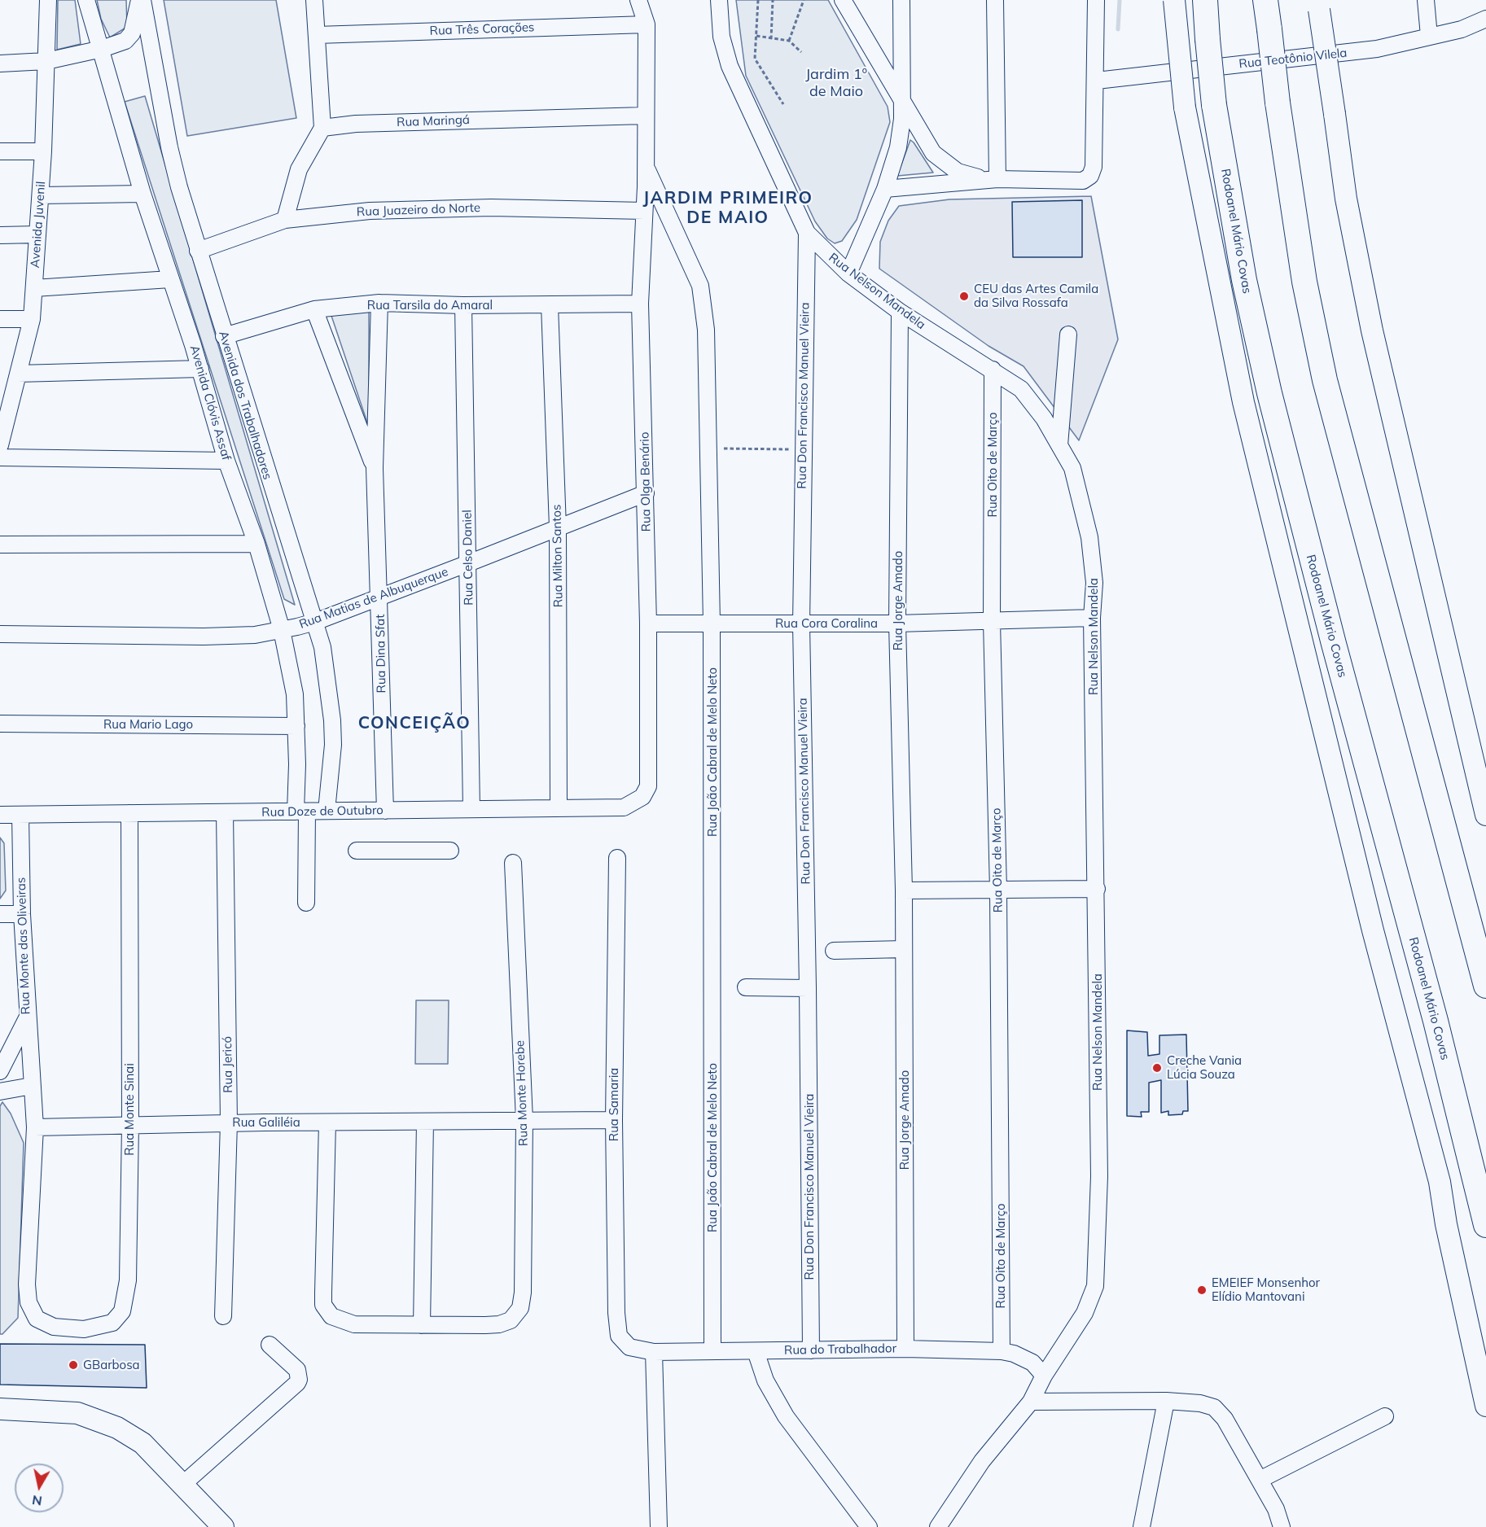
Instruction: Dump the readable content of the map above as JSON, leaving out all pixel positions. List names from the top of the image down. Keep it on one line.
{"streets":{"highway":["Rodoanel Mário Covas"],"street":["Rua Três Corações","Rua Teotônio Vilela","Rua Maringá","Rua Juazeiro do Norte","Avenida Juvenil","Rua Nelson Mandela","Rua Tarsila do Amaral","Rua Don Francisco Manuel Vieira","Avenida Clóvis Assaf","Avenida dos Trabalhadores","Rua Oito de Março","Rua Olga Benário","Rua Milton Santos","Rua Celso Daniel","Rua Matias de Albuquerque","Rua Jorge Amado","Rua Cora Coralina","Rua Dina Sfat","Rua Mario Lago","Rua João Cabral de Melo Neto","Rua Doze de Outubro","Rua Monte das Oliveiras","Rua Jericó","Rua Monte Horebe","Rua Samaria","Rua Monte Sinai","Rua Galiléia","Rua do Trabalhador"]},"crossings":[["Rua Três Corações","Rua Olga Benário"],["Rua Maringá","Rua Olga Benário"],["Rua Juazeiro do Norte","Avenida dos Trabalhadores"],["Rua Juazeiro do Norte","Rua Olga Benário"],["Rua Nelson Mandela","Rua Don Francisco Manuel Vieira"],["Rua Nelson Mandela","Rua Oito de Março"],["Rua Nelson Mandela","Rua Jorge Amado"],["Rua Nelson Mandela","Rua Cora Coralina"],["Rua Nelson Mandela","Rua do Trabalhador"],["Rua Tarsila do Amaral","Avenida dos Trabalhadores"],["Rua Tarsila do Amaral","Rua Olga Benário"],["Rua Tarsila do Amaral","Rua Milton Santos"],["Rua Tarsila do Amaral","Rua Celso Daniel"],["Rua Tarsila do Amaral","Rua Dina Sfat"],["Rua Don Francisco Manuel Vieira","Rua Cora Coralina"],["Rua Don Francisco Manuel Vieira","Rua do Trabalhador"],["Avenida Clóvis Assaf","Rua Matias de Albuquerque"],["Avenida Clóvis Assaf","Rua Mario Lago"],["Avenida Clóvis Assaf","Rua Doze de Outubro"],["Avenida dos Trabalhadores","Rua Matias de Albuquerque"],["Avenida dos Trabalhadores","Rua Doze de Outubro"],["Rua Oito de Março","Rua Cora Coralina"],["Rua Oito de Março","Rua do Trabalhador"],["Rua Olga Benário","Rua Matias de Albuquerque"],["Rua Olga Benário","Rua Cora Coralina"],["Rua Olga Benário","Rua João Cabral de Melo Neto"],["Rua Olga Benário","Rua Doze de Outubro"],["Rua Milton Santos","Rua Matias de Albuquerque"],["Rua Milton Santos","Rua Doze de Outubro"],["Rua Celso Daniel","Rua Matias de Albuquerque"],["Rua Celso Daniel","Rua Doze de Outubro"],["Rua Matias de Albuquerque","Rua Dina Sfat"],["Rua Jorge Amado","Rua Cora Coralina"],["Rua Jorge Amado","Rua do Trabalhador"],["Rua Cora Coralina","Rua João Cabral de Melo Neto"],["Rua Dina Sfat","Rua Doze de Outubro"],["Rua João Cabral de Melo Neto","Rua do Trabalhador"],["Rua Doze de Outubro","Rua Monte das Oliveiras"],["Rua Doze de Outubro","Rua Jericó"],["Rua Doze de Outubro","Rua Monte Sinai"],["Rua Jericó","Rua Galiléia"],["Rua Monte Horebe","Rua Galiléia"],["Rua Samaria","Rua Galiléia"],["Rua Samaria","Rua do Trabalhador"],["Rua Monte Sinai","Rua Galiléia"]],"districts":["Jardim 1º de Maio","JARDIM PRIMEIRO DE MAIO","CONCEIÇÃO"],"places":["CEU das Artes Camila da Silva Rossafa","Creche Vania Lúcia Souza","EMEIEF Monsenhor Elídio Mantovani","GBarbosa"],"north":"bottom"}
